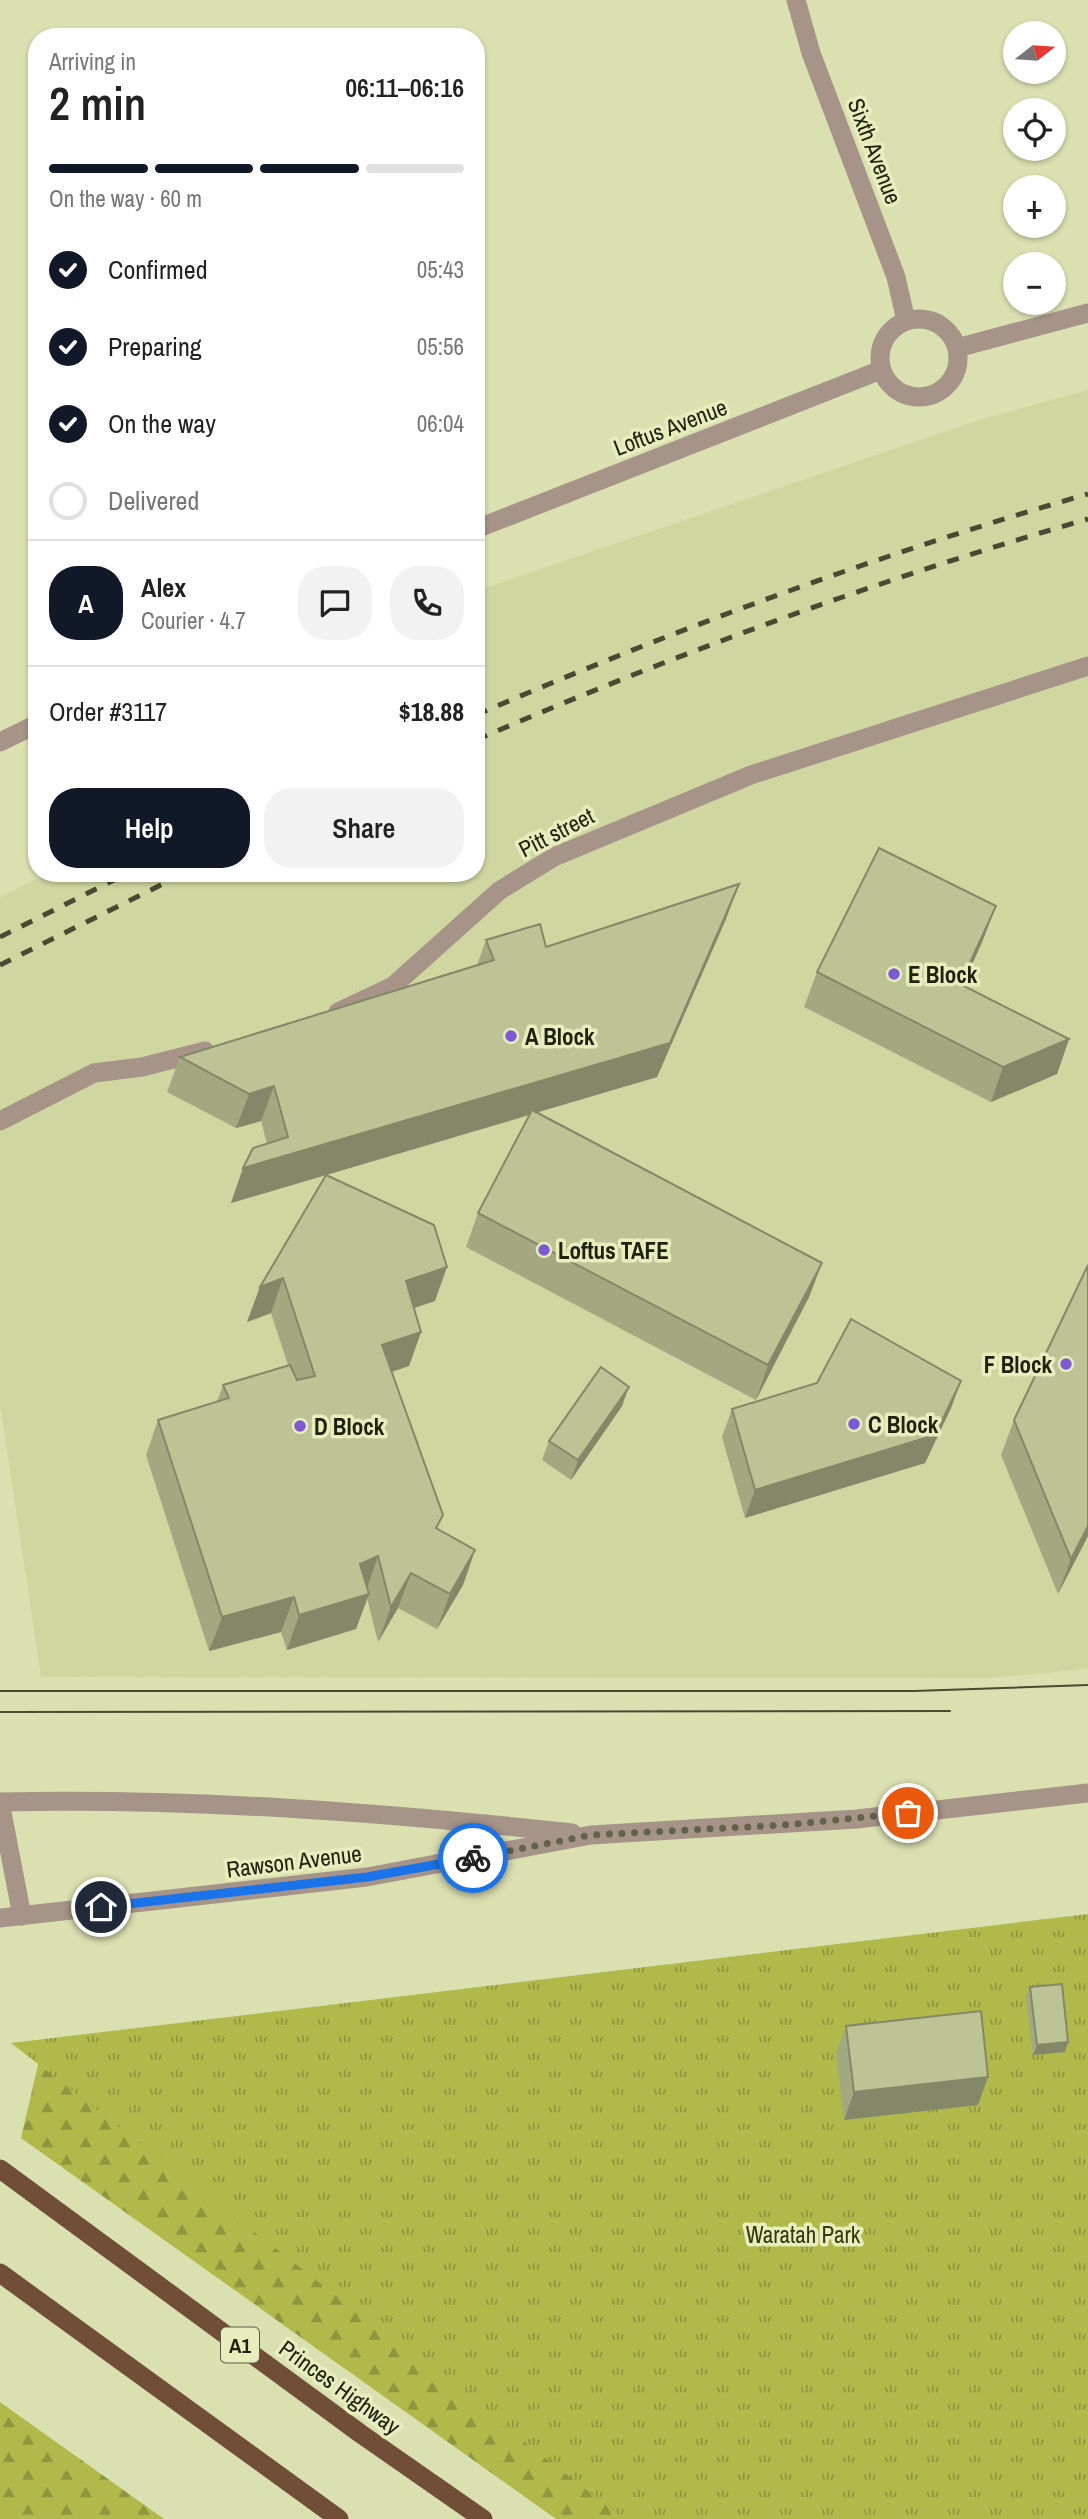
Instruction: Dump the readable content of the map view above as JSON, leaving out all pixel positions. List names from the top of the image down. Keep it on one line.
{"streets":{"highway":["A1","Princes Highway"],"street":["Sixth Avenue","Loftus Avenue","Pitt street","Rawson Avenue"]},"crossings":[["Sixth Avenue","Loftus Avenue"]],"parks":["Waratah Park"],"places":["E Block","A Block","Loftus TAFE","F Block","C Block","D Block"],"north":"right","page":{"map_buttons":["+","−"],"heading":["2 min","Arriving in","06:11–06:16"],"panel":["Alex","Courier · 4.7","Order #3117","$18.88"],"bar":"On the way · 60 m","list":[["Confirmed","05:43"],["Preparing","05:56"],["On the way","06:04"],"Delivered"],"round":"A","buttons":["Help","Share"]}}
